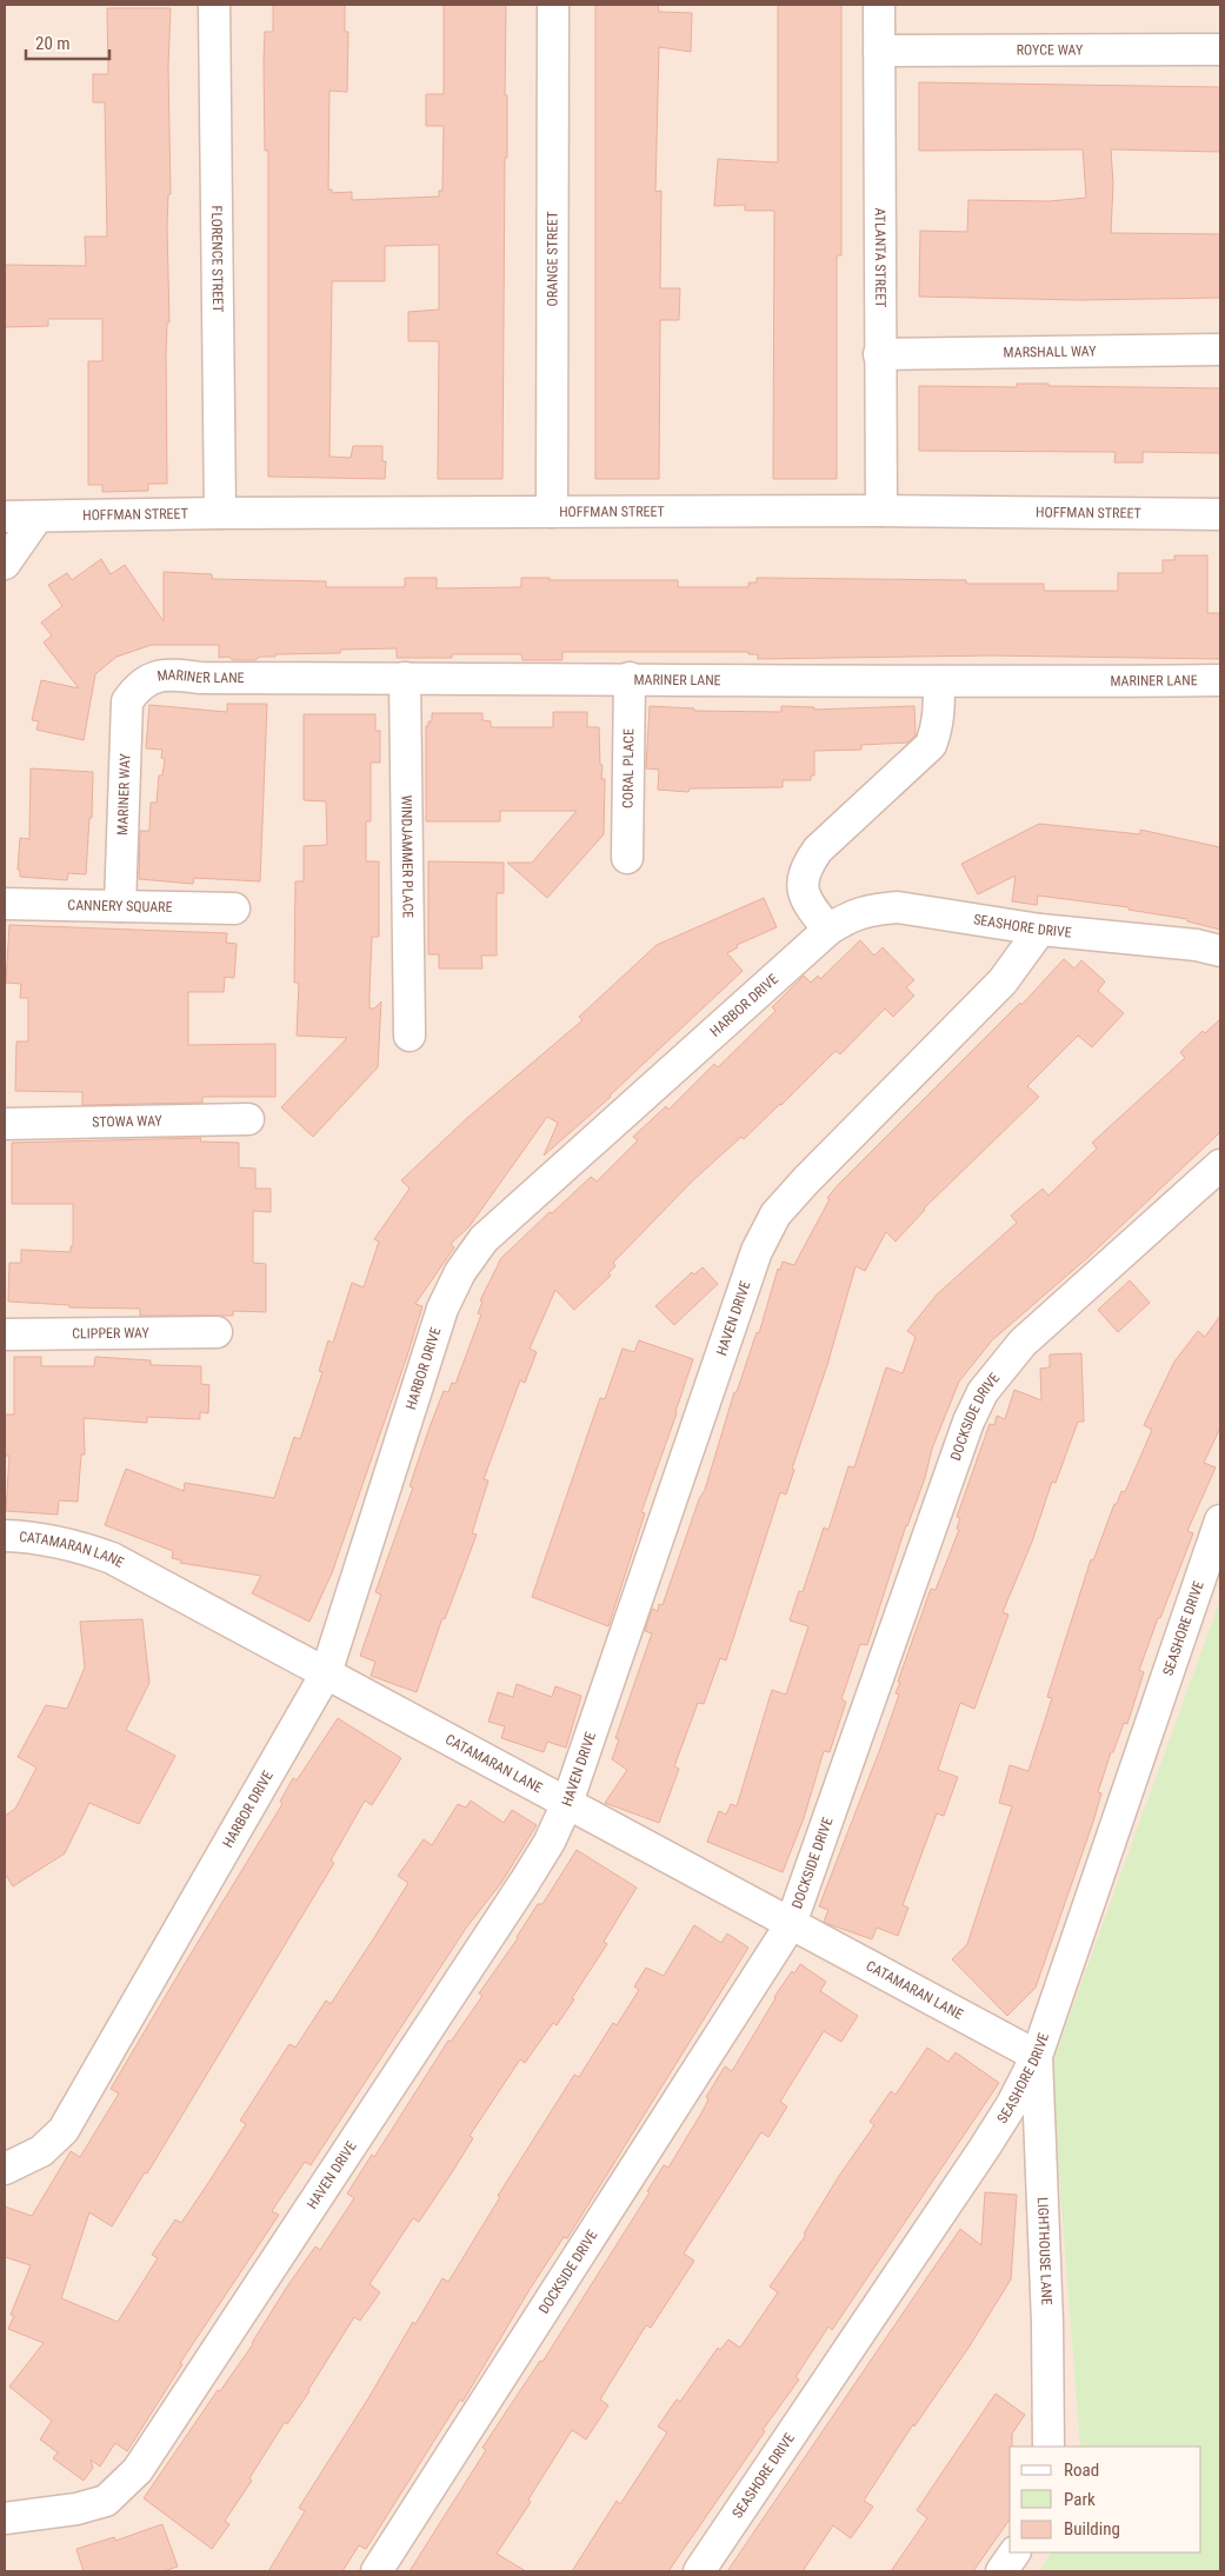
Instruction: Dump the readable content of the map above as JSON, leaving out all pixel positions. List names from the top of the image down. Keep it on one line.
{"streets":{"street":["ROYCE WAY","ORANGE STREET","ATLANTA STREET","FLORENCE STREET","MARSHALL WAY","HOFFMAN STREET","MARINER LANE","CORAL PLACE","MARINER WAY","WINDJAMMER PLACE","CANNERY SQUARE","SEASHORE DRIVE","HARBOR DRIVE","STOWA WAY","HAVEN DRIVE","CLIPPER WAY","DOCKSIDE DRIVE","CATAMARAN LANE","LIGHTHOUSE LANE"]},"crossings":[["ROYCE WAY","ATLANTA STREET"],["ORANGE STREET","HOFFMAN STREET"],["ATLANTA STREET","MARSHALL WAY"],["ATLANTA STREET","HOFFMAN STREET"],["FLORENCE STREET","HOFFMAN STREET"],["MARINER LANE","CORAL PLACE"],["MARINER LANE","MARINER WAY"],["MARINER LANE","WINDJAMMER PLACE"],["MARINER WAY","CANNERY SQUARE"],["SEASHORE DRIVE","HARBOR DRIVE"],["SEASHORE DRIVE","HAVEN DRIVE"],["SEASHORE DRIVE","CATAMARAN LANE"],["SEASHORE DRIVE","LIGHTHOUSE LANE"],["HARBOR DRIVE","CATAMARAN LANE"],["HAVEN DRIVE","CATAMARAN LANE"],["DOCKSIDE DRIVE","CATAMARAN LANE"],["CATAMARAN LANE","LIGHTHOUSE LANE"]],"legend":["Road","Park","Building"],"scale_bar":"20 m"}
